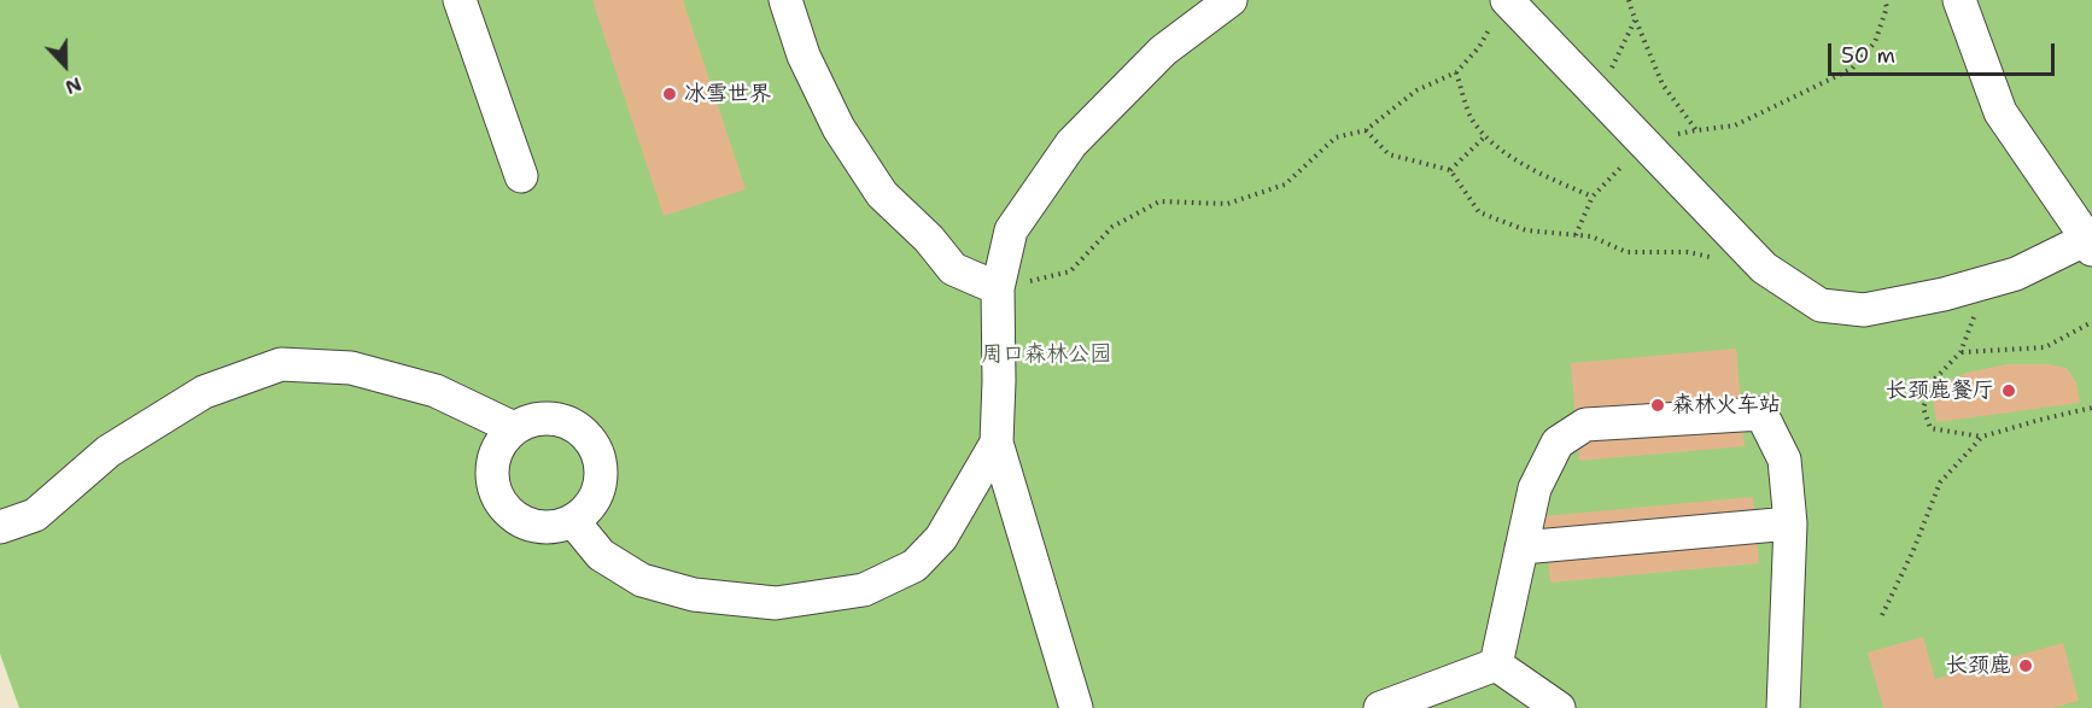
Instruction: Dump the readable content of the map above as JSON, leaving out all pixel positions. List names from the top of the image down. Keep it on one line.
{"parks":["周口森林公园"],"places":["冰雪世界","长颈鹿餐厅","森林火车站","长颈鹿"],"scale_bar":"50 m","north":"bottom"}
